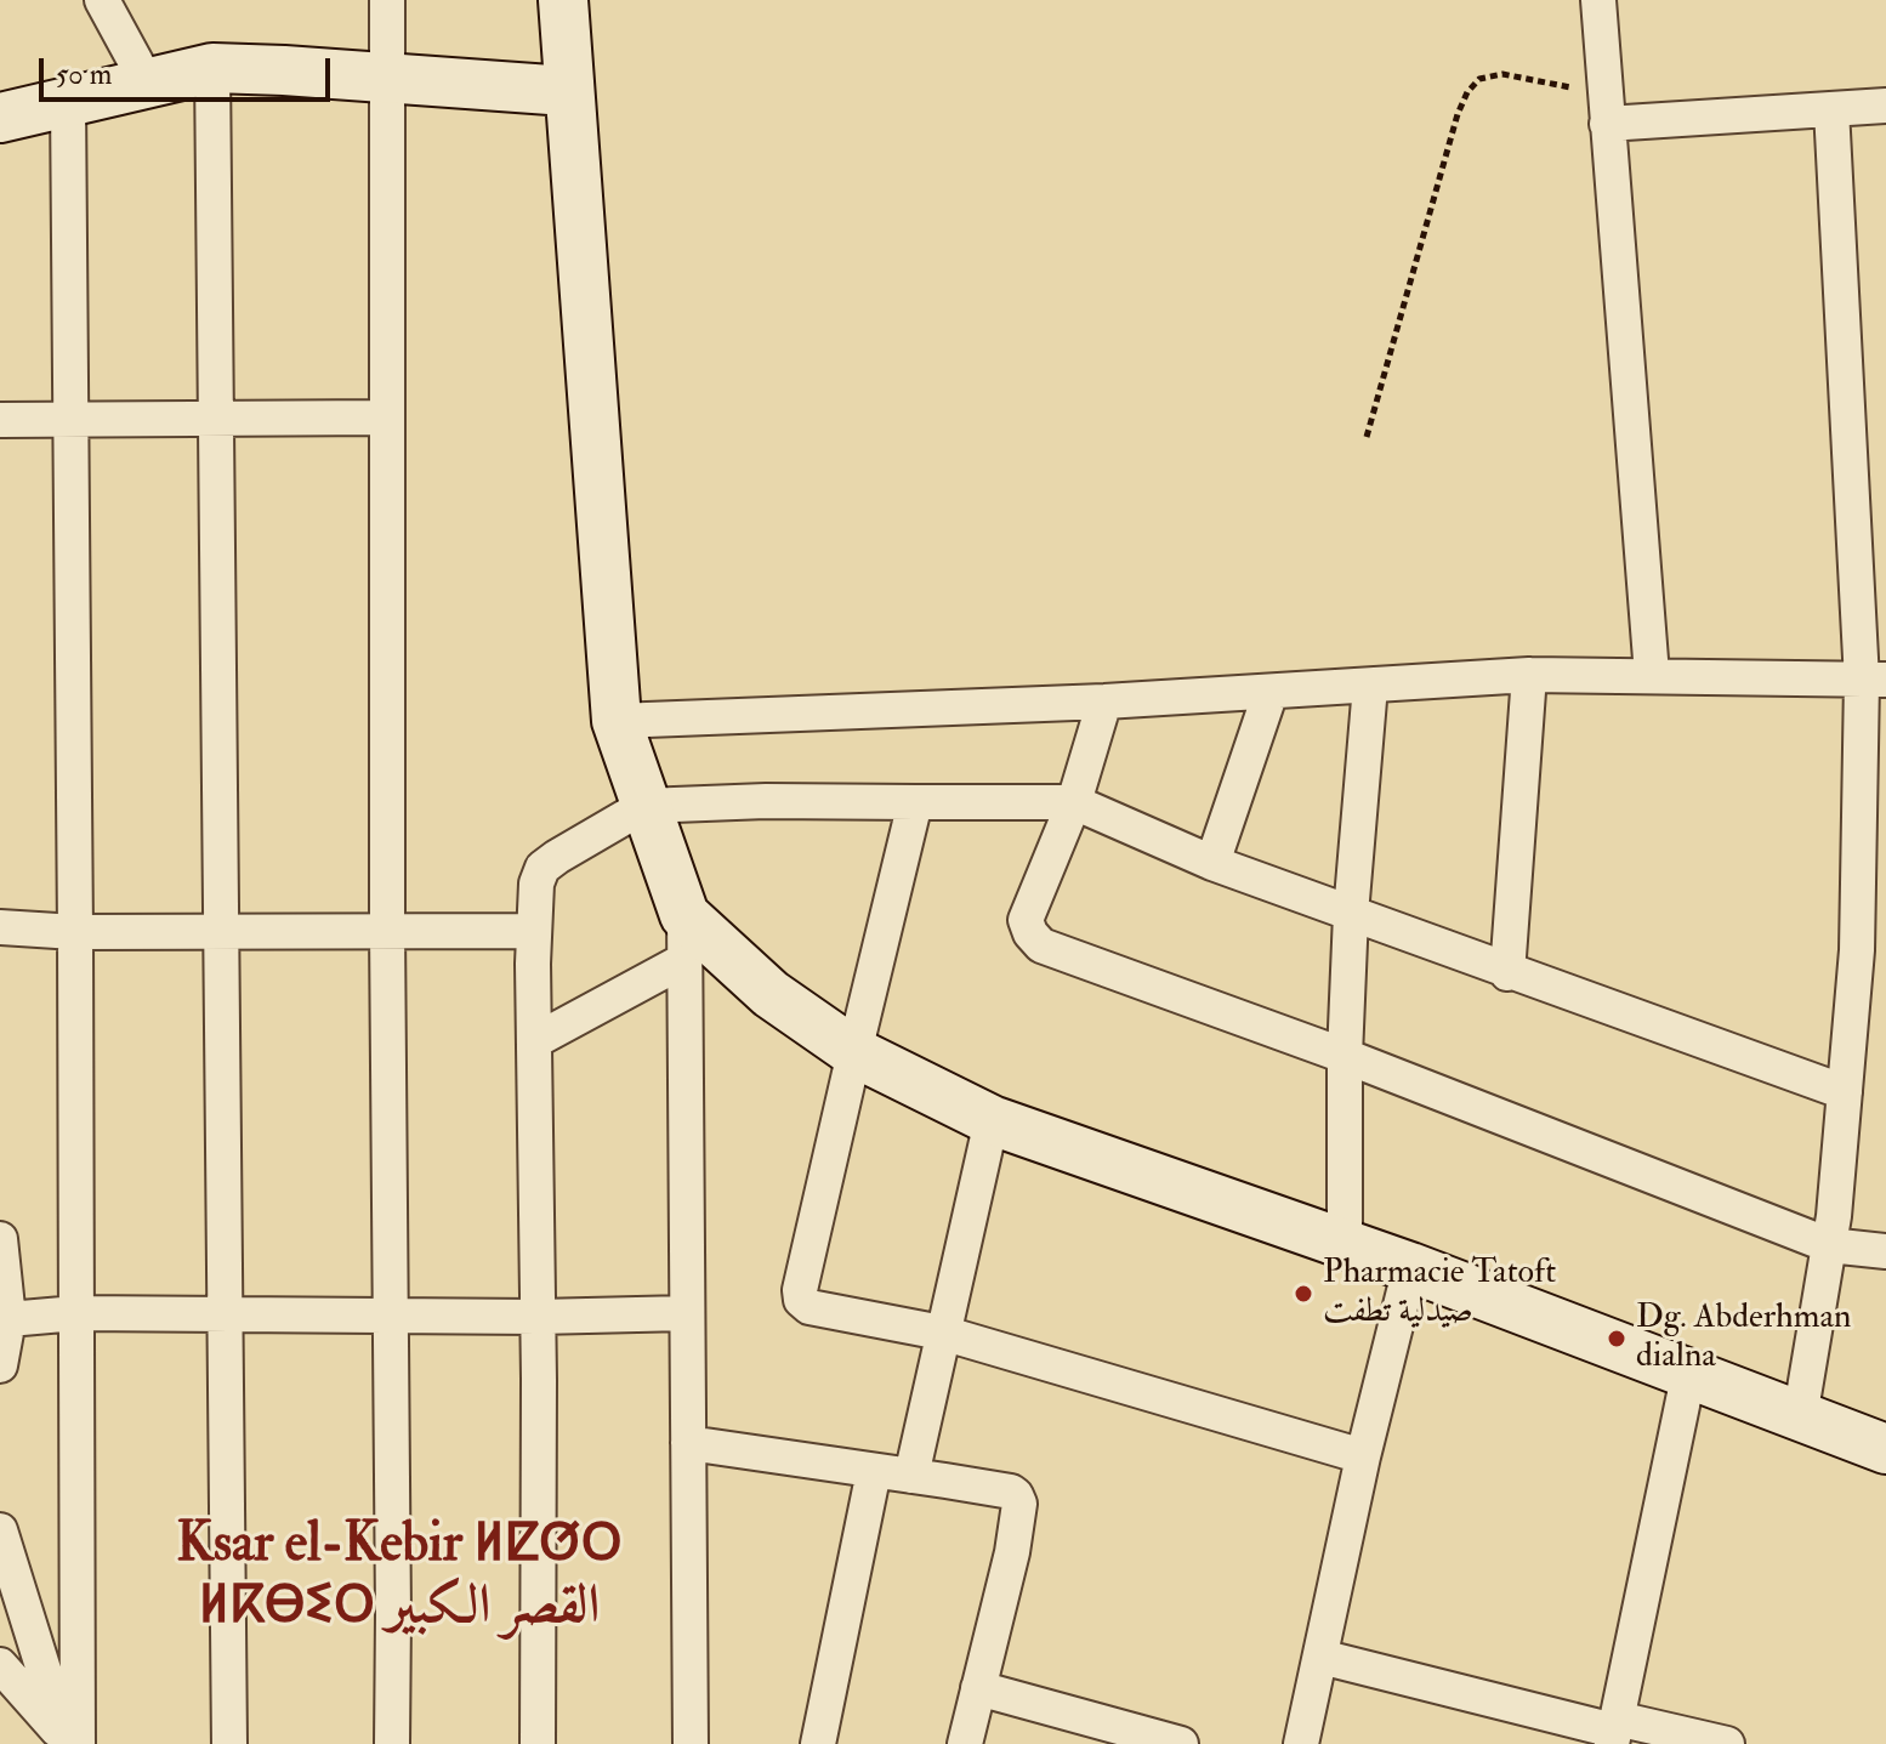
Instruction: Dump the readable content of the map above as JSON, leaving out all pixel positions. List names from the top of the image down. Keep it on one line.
{"districts":["Ksar el-Kebir ⵍⵇⵚⵔ ⵍⴽⴱⵉⵔ القصر الكبير"],"places":["Pharmacie Tatoft صيدلية تطفت","Dg. Abderhman dialna"],"scale_bar":"50 m"}
